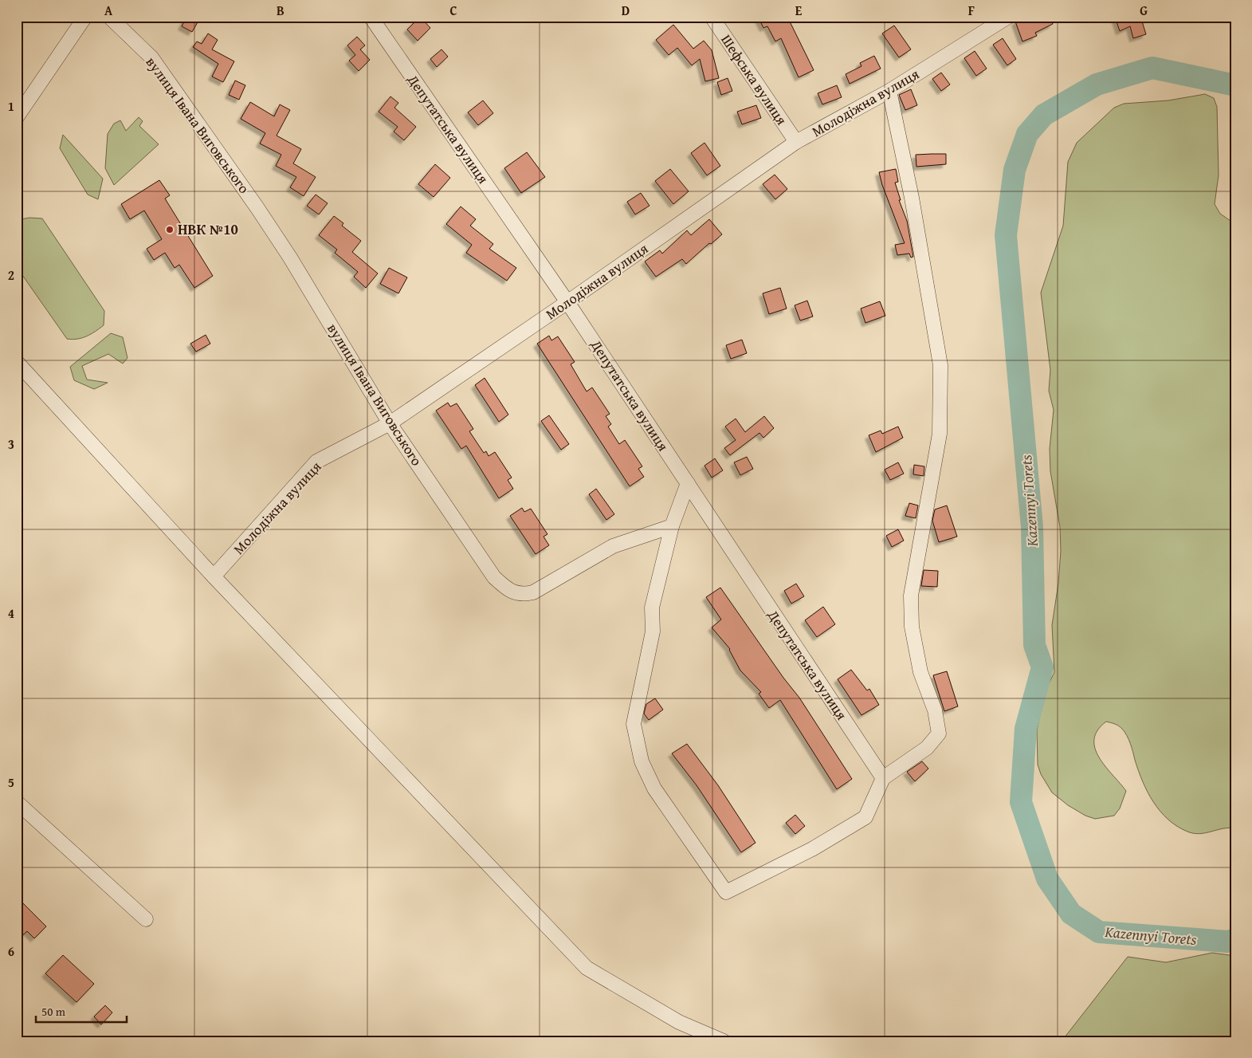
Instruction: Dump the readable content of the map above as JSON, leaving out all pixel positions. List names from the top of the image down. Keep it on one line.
{"streets":{"street":["Шефська вулиця","Молодіжна вулиця","вулиця Івана Виговського","Депутатська вулиця"]},"crossings":[["Шефська вулиця","Молодіжна вулиця"],["Молодіжна вулиця","вулиця Івана Виговського"],["Молодіжна вулиця","Депутатська вулиця"]],"water":["Kazennyi Torets"],"places":["НВК №10"],"scale_bar":"50 m","grid":{"columns":["A","B","C","D","E","F","G"],"rows":["1","2","3","4","5","6"]}}
